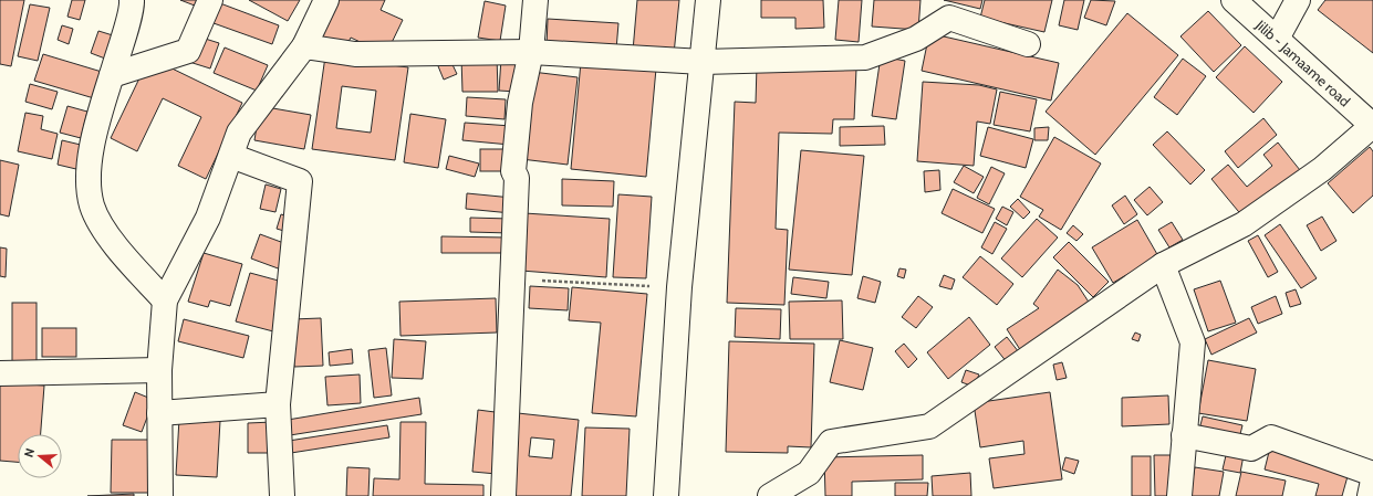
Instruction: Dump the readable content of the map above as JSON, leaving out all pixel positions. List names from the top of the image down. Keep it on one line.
{"streets":{"street":["Jilib - Jamaame road"]},"north":"left"}
